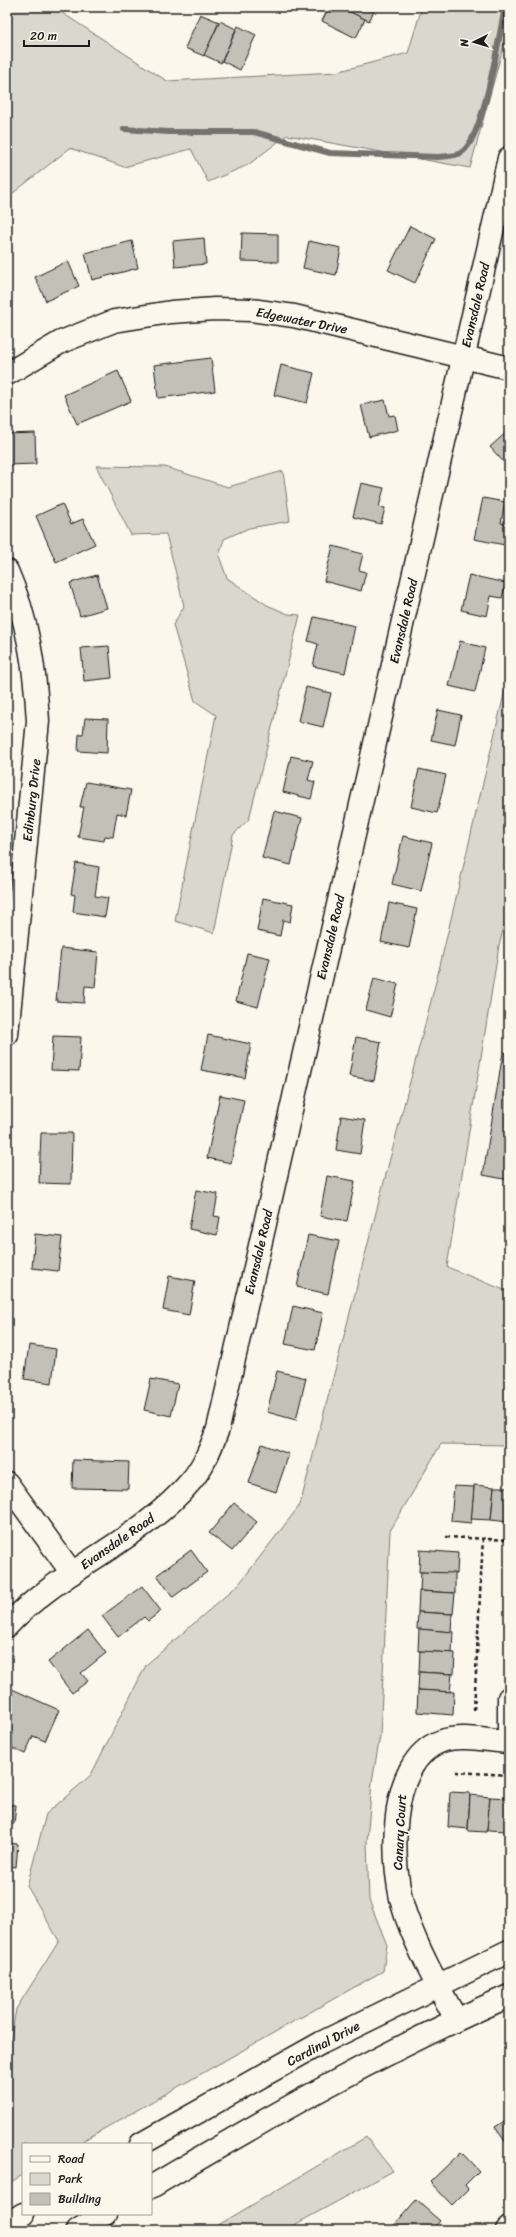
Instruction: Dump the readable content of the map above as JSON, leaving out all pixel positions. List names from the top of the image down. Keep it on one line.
{"streets":{"street":["Evansdale Road","Edgewater Drive","Edinburg Drive","Canary Court","Cardinal Drive"]},"crossings":[["Evansdale Road","Edgewater Drive"],["Canary Court","Cardinal Drive"]],"legend":["Road","Park","Building"],"scale_bar":"20 m","north":"left"}
